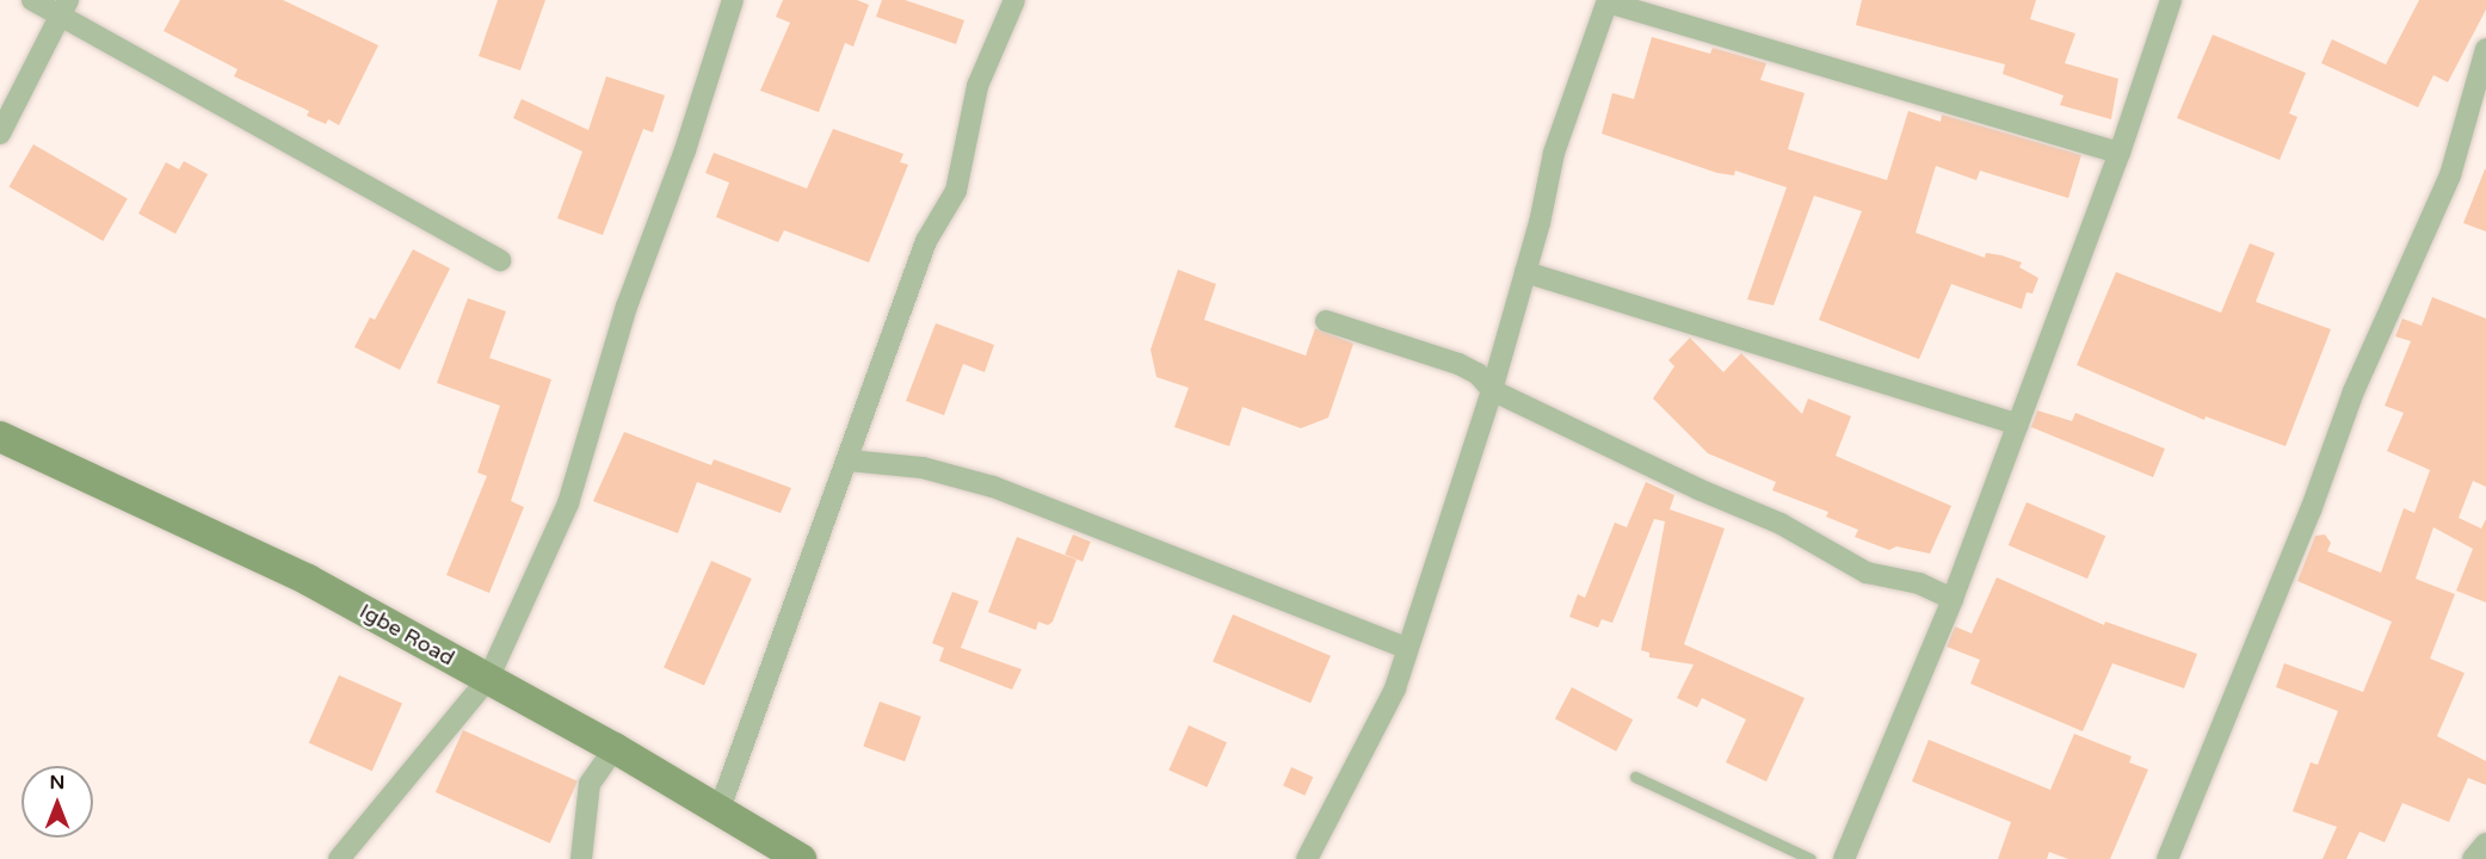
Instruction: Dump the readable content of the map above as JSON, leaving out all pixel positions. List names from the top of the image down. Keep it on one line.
{"streets":{"street":["Igbe Road"]},"north":"top"}
